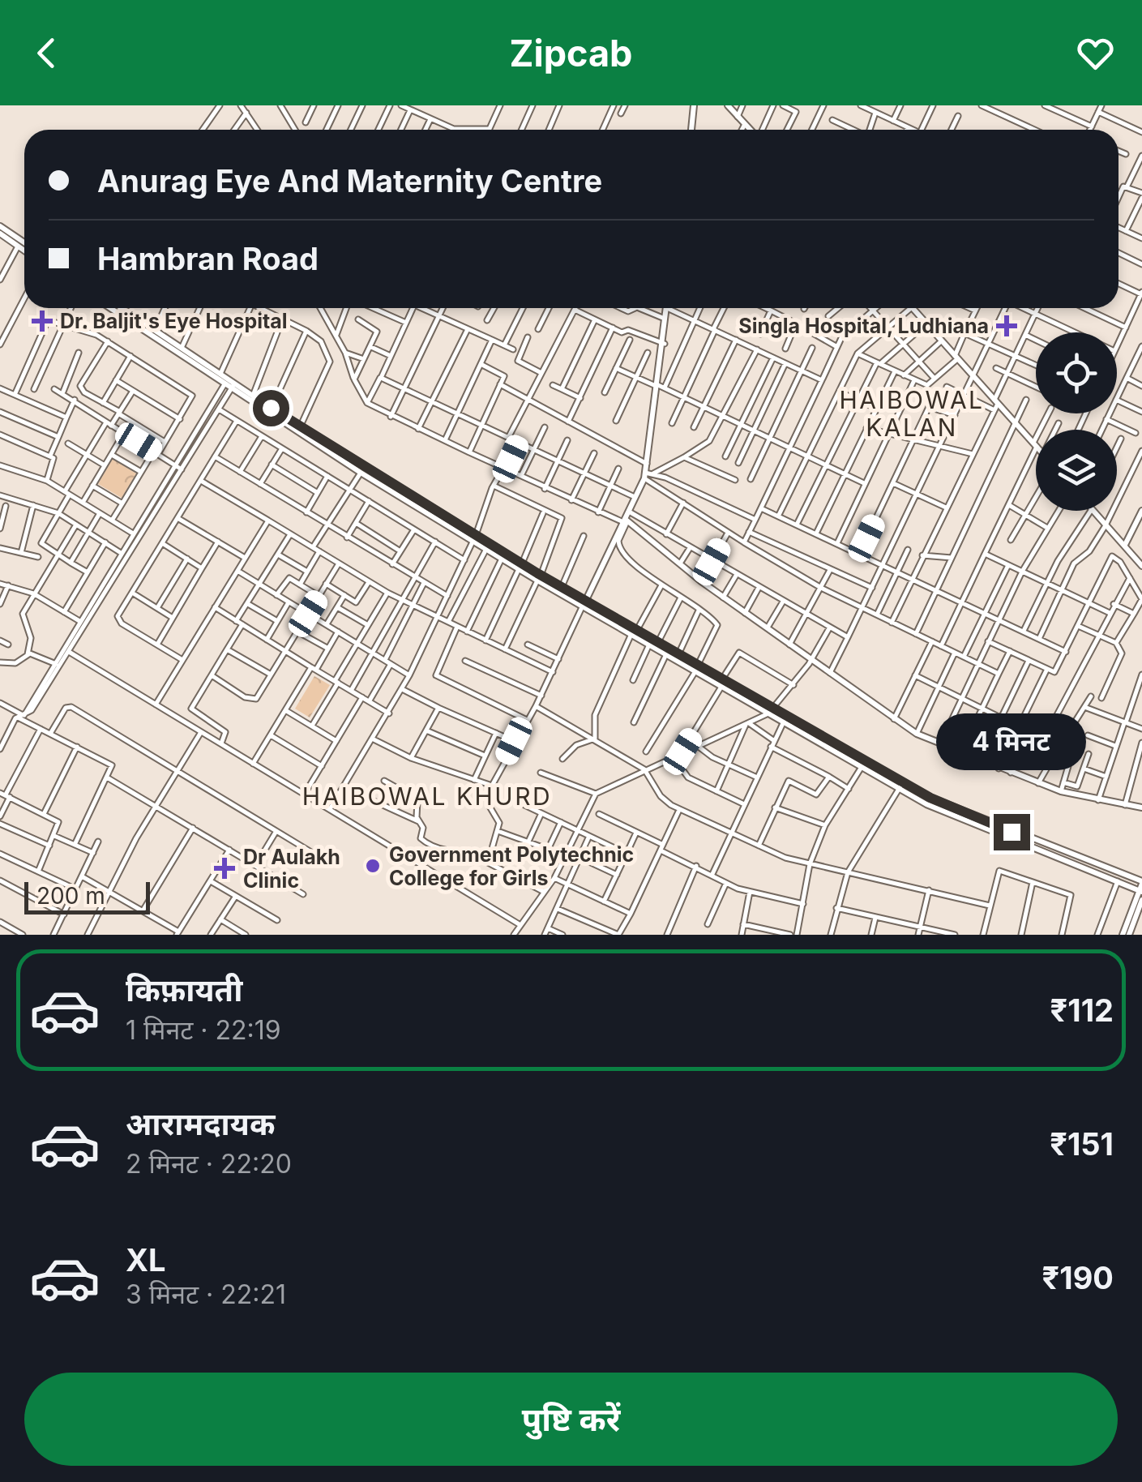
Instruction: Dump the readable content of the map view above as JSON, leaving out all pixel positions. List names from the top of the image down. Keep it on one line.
{"districts":["HAIBOWAL KALAN","HAIBOWAL KHURD"],"places":{"health":["Dr. Baljit's Eye Hospital","Singla Hospital, Ludhiana","Dr Aulakh Clinic"],"other":["Government Polytechnic College for Girls"]},"scale_bar":"200 m","page":{"header":"Zipcab","banner":["Anurag Eye And Maternity Centre","Hambran Road"],"bubble":"4 मिनट","scale":"200 m","list":[{"name":"किफ़ायती","note":"1 मिनट · 22:19","value":"₹112"},{"name":"आरामदायक","note":"2 मिनट · 22:20","value":"₹151"},{"name":"XL","note":"3 मिनट · 22:21","value":"₹190"}],"buttons":"पुष्टि करें"}}
